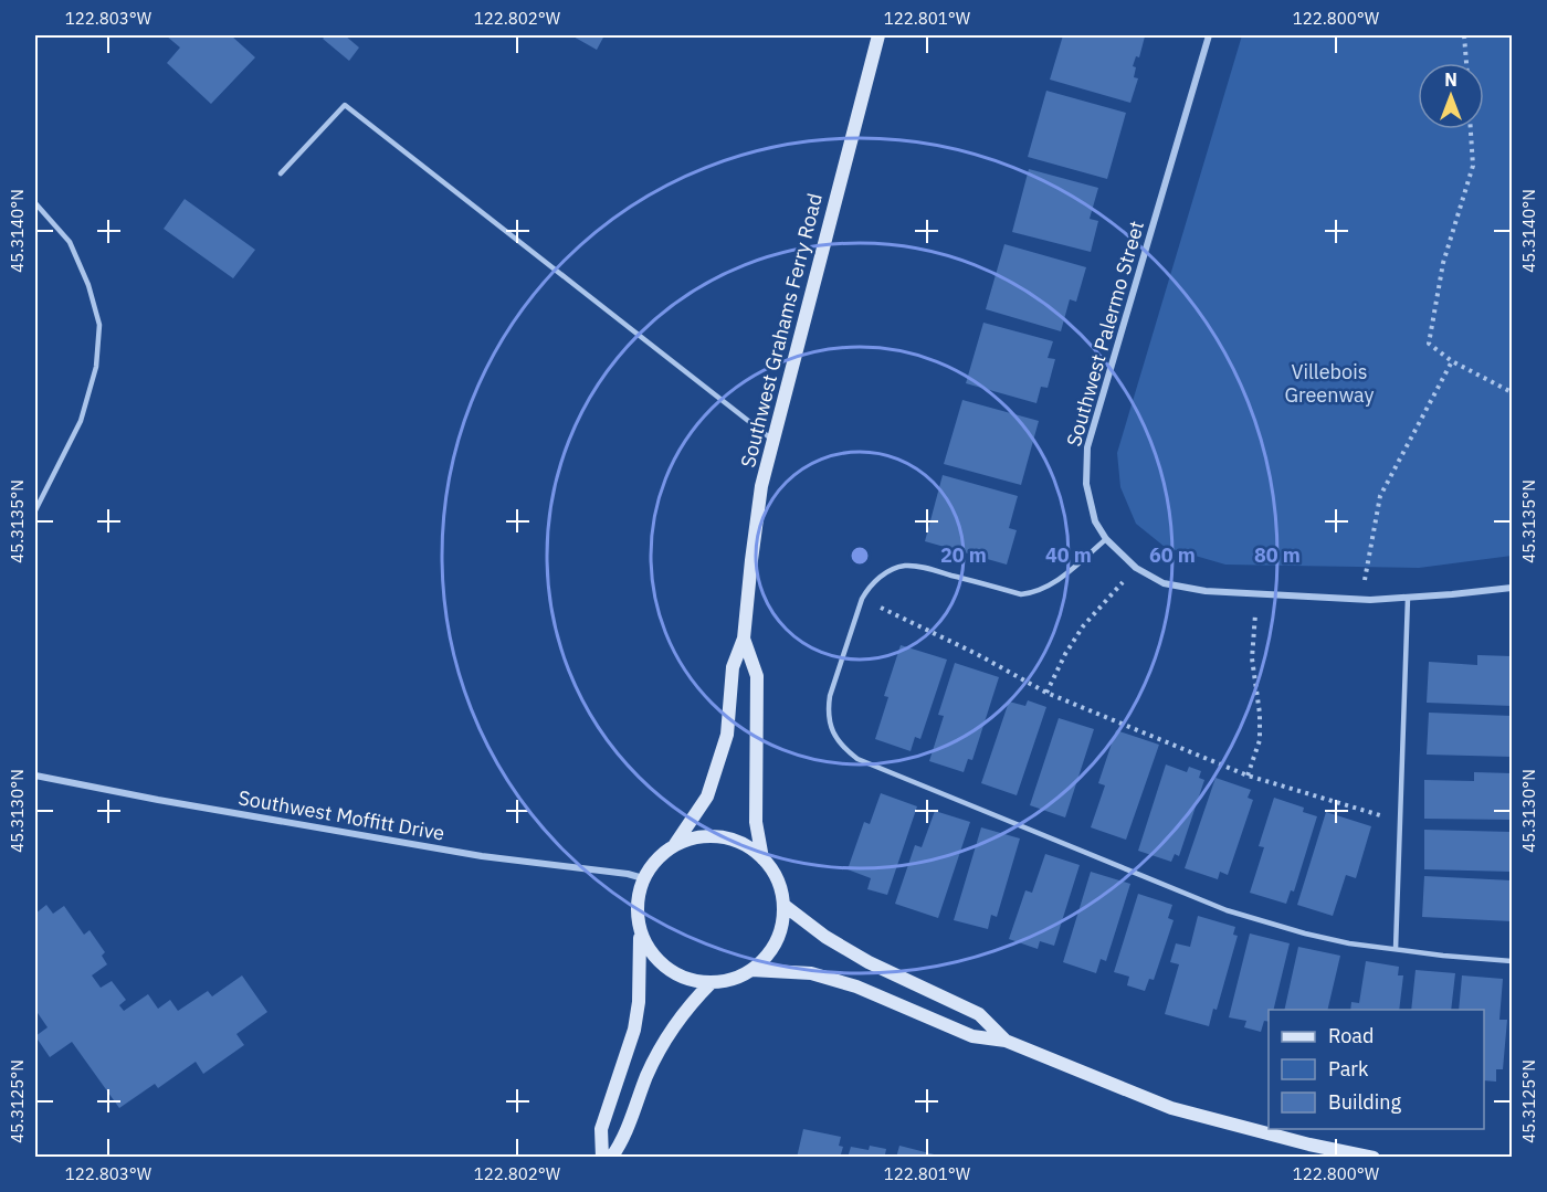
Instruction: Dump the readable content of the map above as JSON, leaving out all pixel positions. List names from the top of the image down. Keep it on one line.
{"streets":{"main road":["Southwest Grahams Ferry Road"],"street":["Southwest Palermo Street","Southwest Moffitt Drive"]},"crossings":[["Southwest Grahams Ferry Road","Southwest Moffitt Drive"]],"parks":["Villebois Greenway"],"legend":["Road","Park","Building"],"north":"top","coordinates":["122.803°W","122.802°W","122.801°W","122.800°W","45.3140°N","45.3135°N","45.3130°N","45.3125°N"],"rings":["20 m","40 m","60 m","80 m"]}
